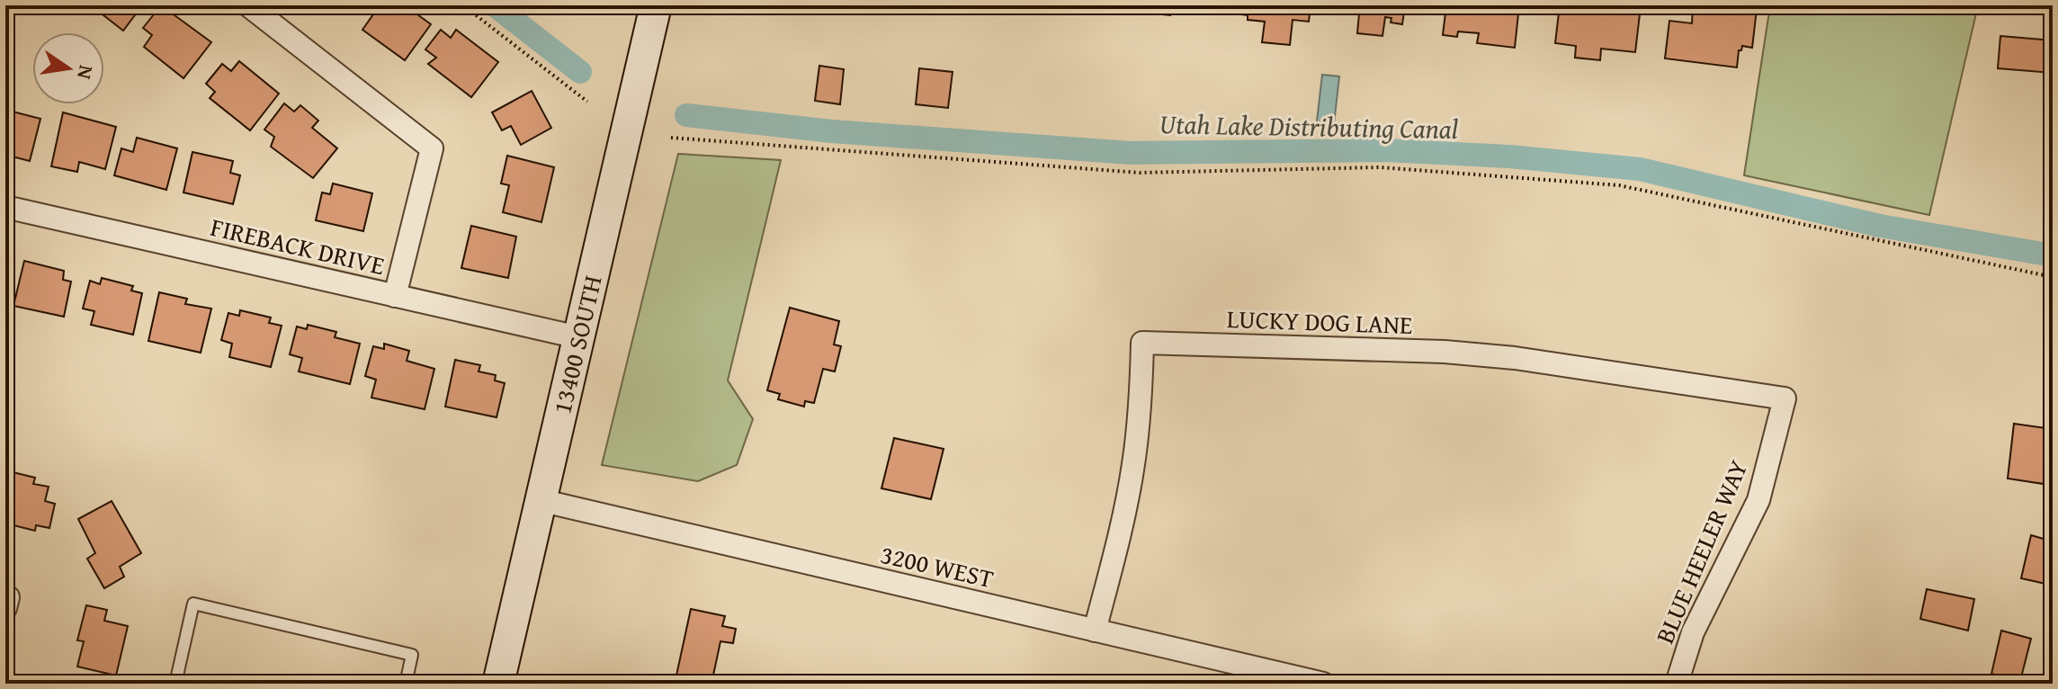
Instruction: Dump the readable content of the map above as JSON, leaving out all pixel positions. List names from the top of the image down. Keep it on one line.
{"streets":{"main road":["13400 SOUTH"],"street":["FIREBACK DRIVE","LUCKY DOG LANE","BLUE HEELER WAY","3200 WEST"]},"crossings":[["FIREBACK DRIVE","13400 SOUTH"],["LUCKY DOG LANE","BLUE HEELER WAY"],["LUCKY DOG LANE","3200 WEST"],["13400 SOUTH","3200 WEST"]],"water":["Utah Lake Distributing Canal"],"north":"right"}
